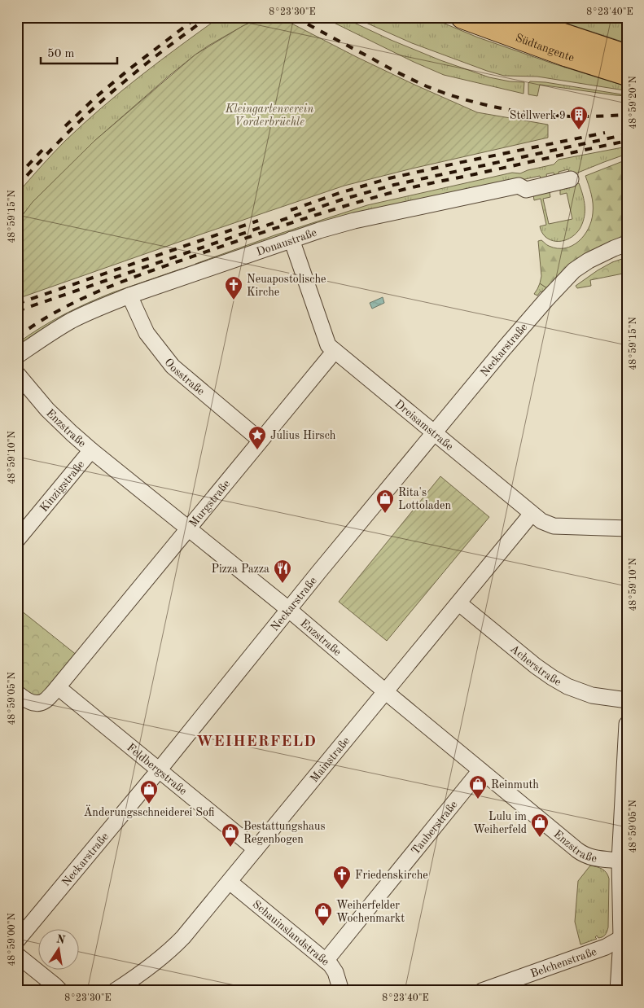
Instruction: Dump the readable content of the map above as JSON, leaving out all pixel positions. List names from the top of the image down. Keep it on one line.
{"streets":{"highway":["Südtangente"],"street":["Donaustraße","Neckarstraße","Oosstraße","Dreisamstraße","Enzstraße","Kinzigstraße","Murgstraße","Acherstraße","Mainstraße","Feldbergstraße","Tauberstraße","Schauinslandstraße","Belchenstraße"]},"crossings":[["Donaustraße","Oosstraße"],["Donaustraße","Dreisamstraße"],["Neckarstraße","Dreisamstraße"],["Neckarstraße","Enzstraße"],["Neckarstraße","Feldbergstraße"],["Oosstraße","Murgstraße"],["Dreisamstraße","Murgstraße"],["Dreisamstraße","Mainstraße"],["Enzstraße","Kinzigstraße"],["Enzstraße","Murgstraße"],["Enzstraße","Mainstraße"],["Enzstraße","Tauberstraße"],["Murgstraße","Feldbergstraße"],["Acherstraße","Mainstraße"],["Mainstraße","Feldbergstraße"],["Mainstraße","Schauinslandstraße"],["Tauberstraße","Schauinslandstraße"]],"districts":["WEIHERFELD"],"parks":["Kleingartenverein Vorderbrüchle"],"places":{"building":["Stellwerk 9"],"church":["Neuapostolische Kirche","Friedenskirche"],"place":["Julius Hirsch"],"shop":["Rita's Lottoladen","Reinmuth","Änderungsschneiderei Sofi","Lulu im Weiherfeld","Bestattungshaus Regenbogen","Weiherfelder Wochenmarkt"],"restaurant":["Pizza Pazza"]},"scale_bar":"50 m","north":"top","coordinates":["8°23'30\"E","8°23'40\"E","48°59'20\"N","48°59'15\"N","48°59'10\"N","48°59'05\"N","48°59'00\"N"]}
